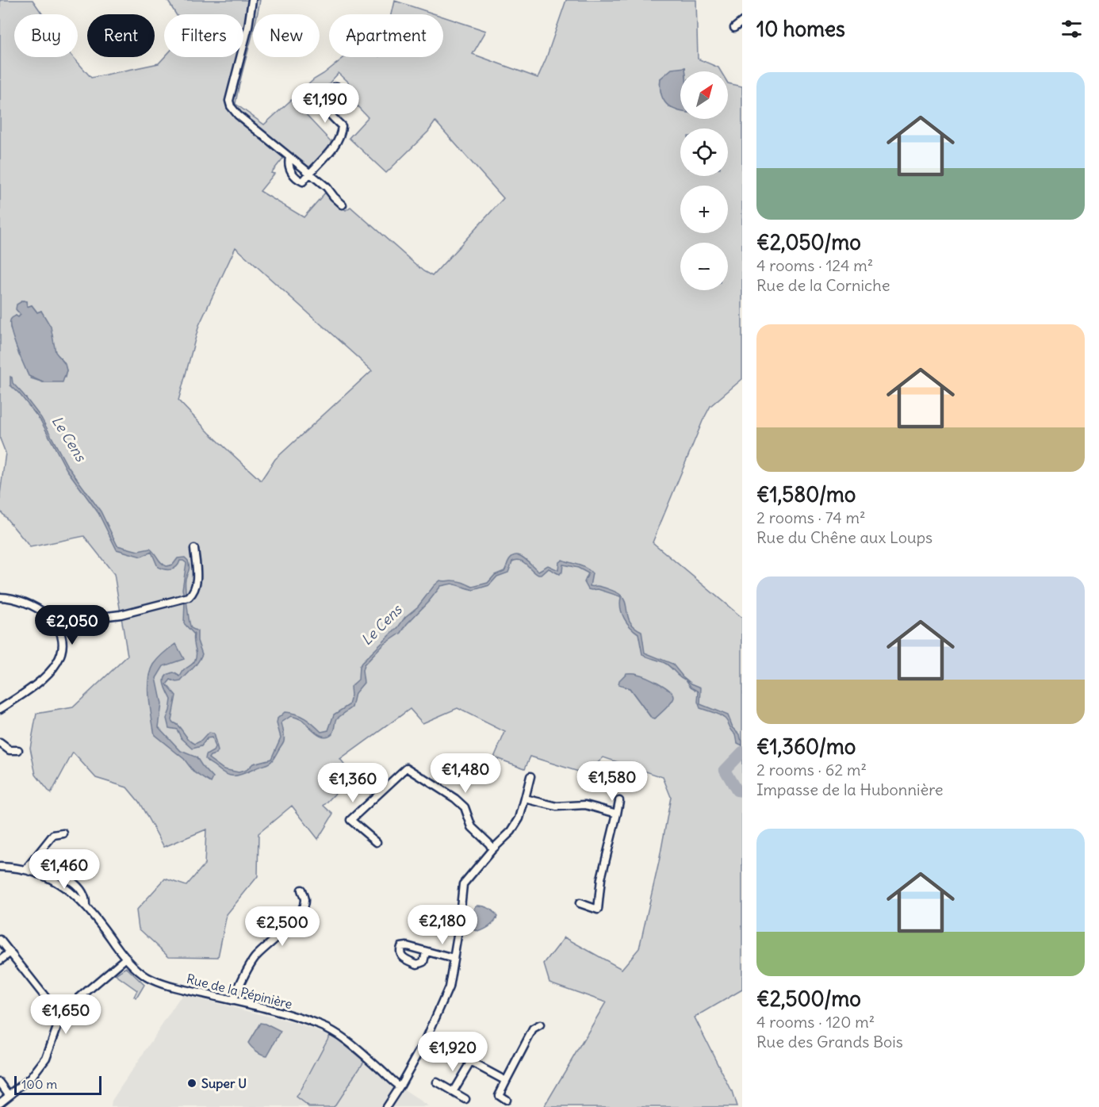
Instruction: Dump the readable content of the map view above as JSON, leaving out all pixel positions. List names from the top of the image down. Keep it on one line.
{"streets":{"street":["Rue de la Pépinière"]},"water":["Le Cens"],"places":["Super U"],"scale_bar":"100 m","north":"top right","page":{"heading":"10 homes","chip":["Buy","Rent","Filters","New","Apartment"],"list":[{"name":"€2,050/mo","note":"4 rooms · 124 m² · Rue de la Corniche"},{"name":"€1,580/mo","note":"2 rooms · 74 m² · Rue du Chêne aux Loups"},{"name":"€1,360/mo","note":"2 rooms · 62 m² · Impasse de la Hubonnière"},{"name":"€2,500/mo","note":"4 rooms · 120 m² · Rue des Grands Bois"}],"map_buttons":["+","−"],"price":["€1,190","€2,050","€1,480","€1,580","€1,360","€1,460","€2,180","€2,500","€1,650","€1,920"],"scale":"100 m"}}
